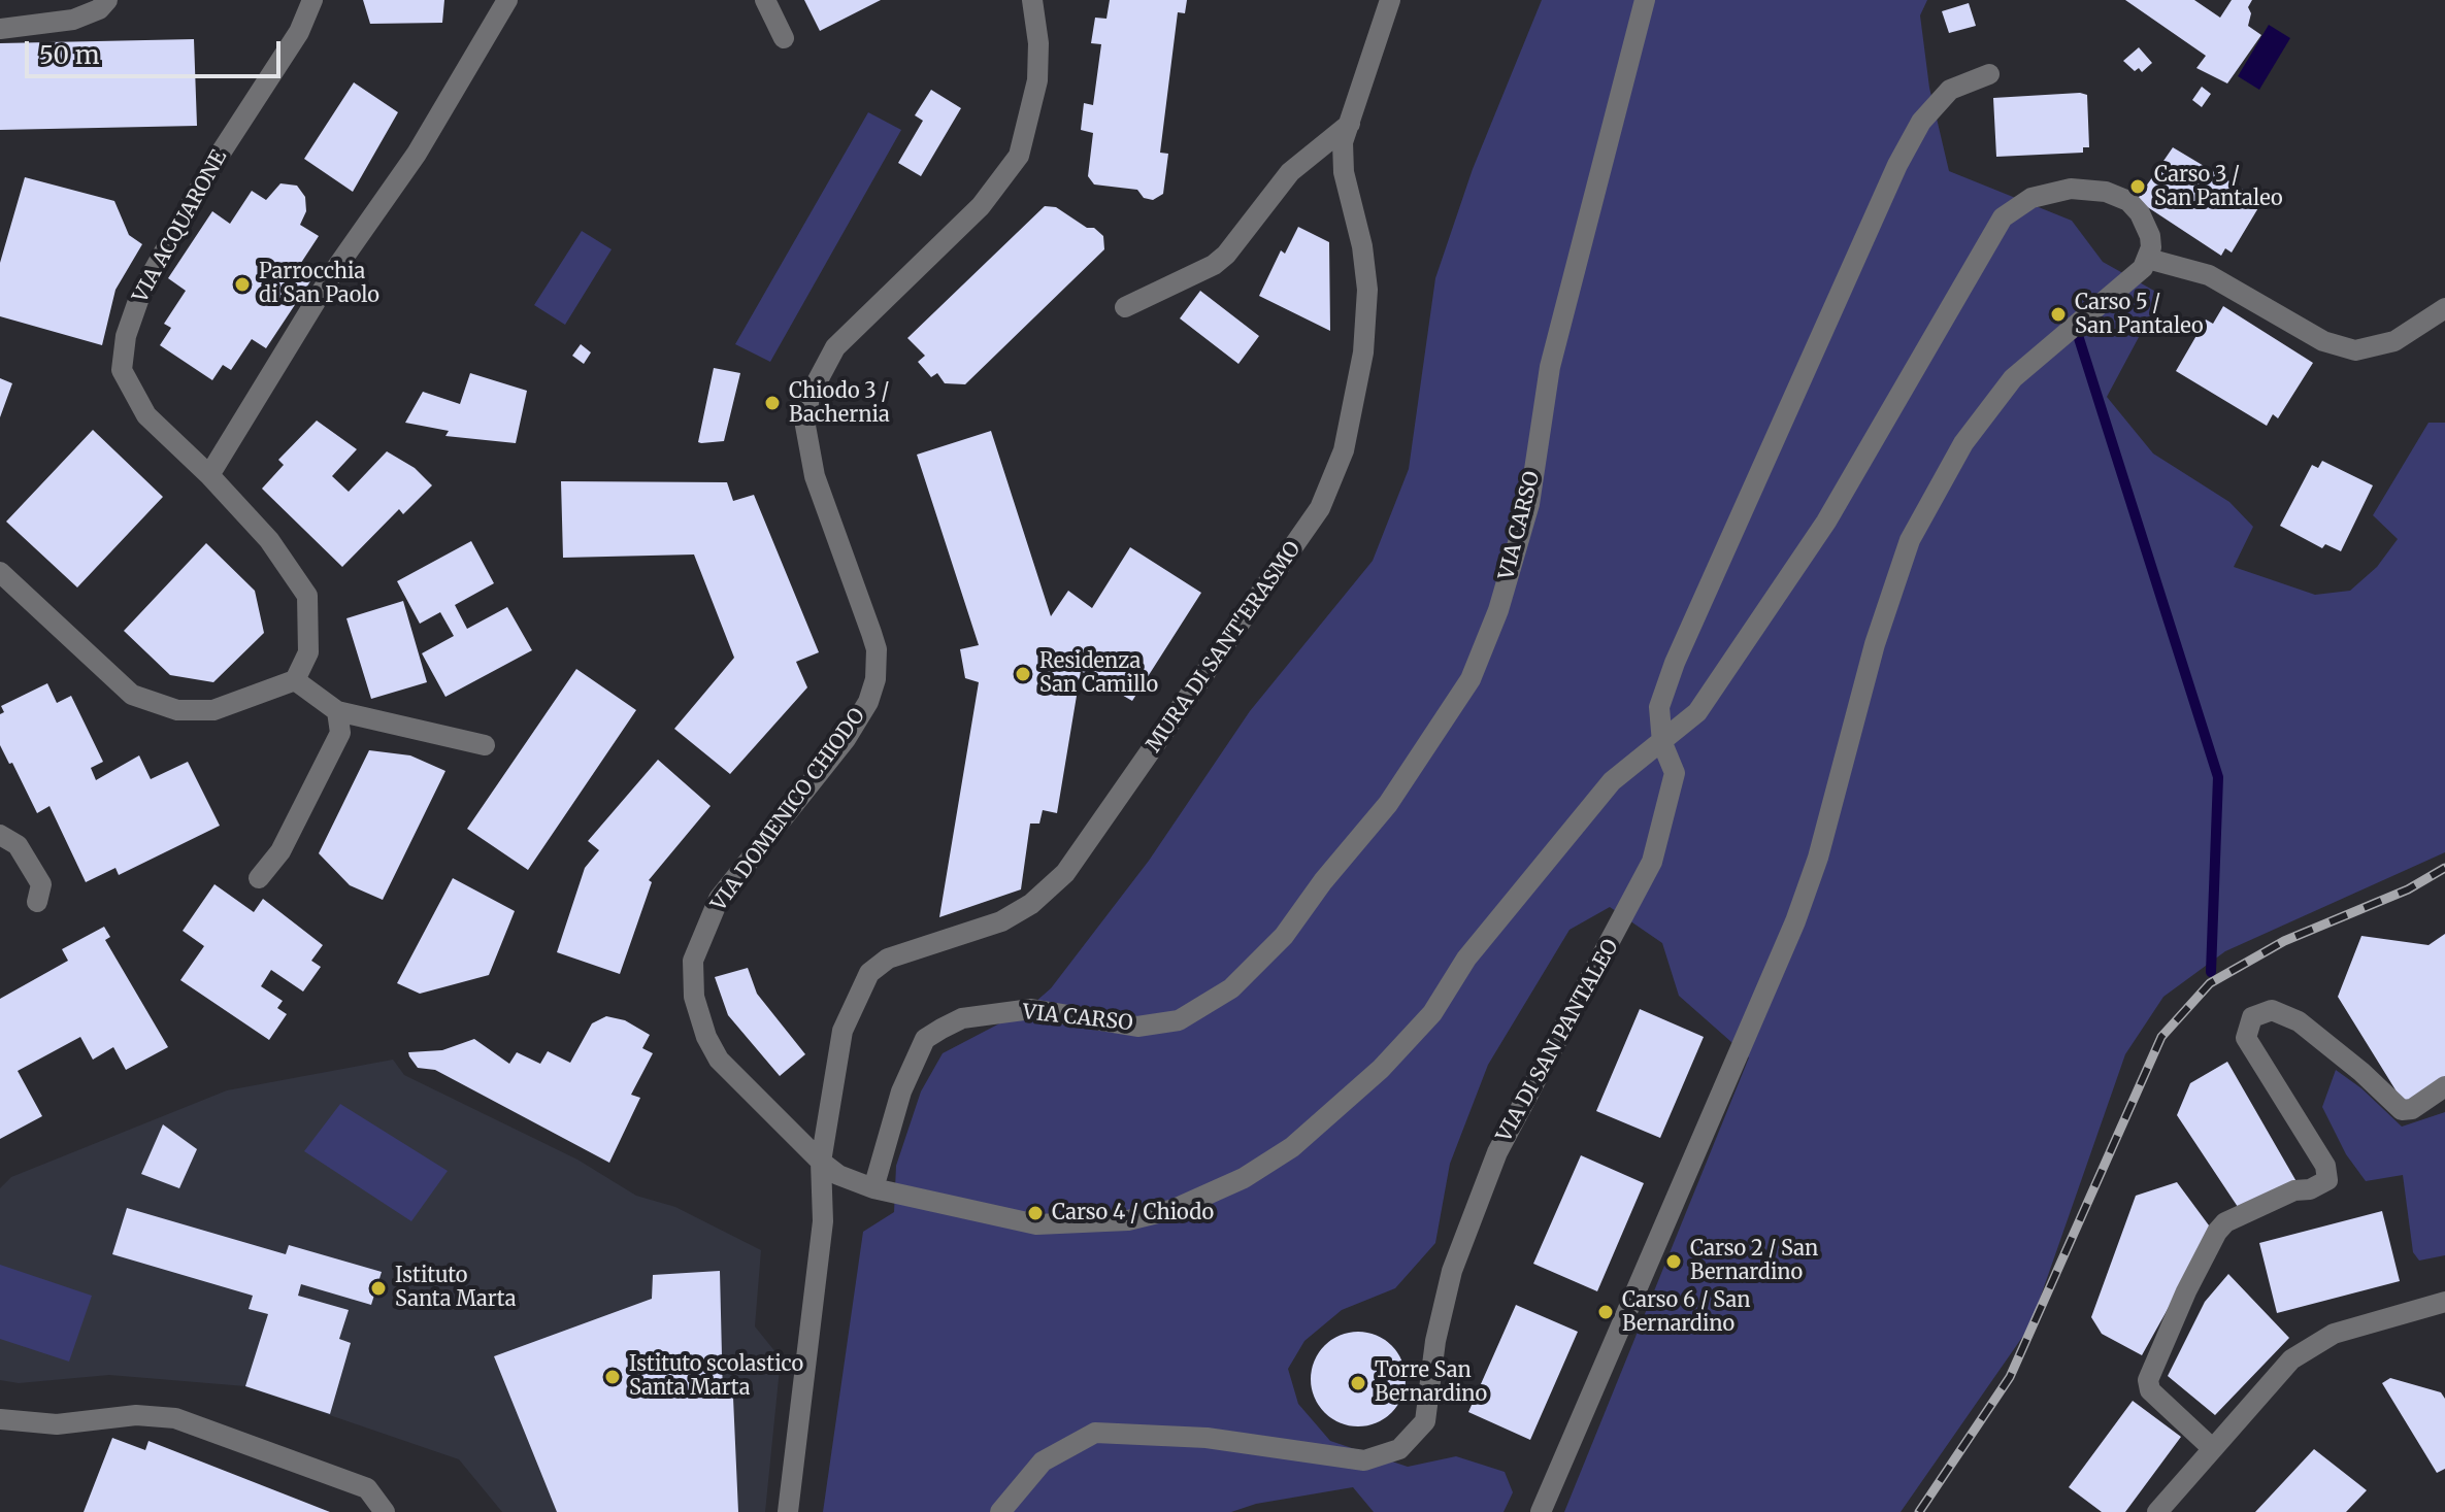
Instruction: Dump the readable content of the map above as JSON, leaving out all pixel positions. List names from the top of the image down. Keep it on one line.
{"streets":{"street":["VIA ACQUARONE","VIA CARSO","MURA DI SANT'ERASMO","VIA DOMENICO CHIODO","VIA DI SAN PANTALEO"]},"crossings":[["VIA CARSO","VIA DOMENICO CHIODO"],["MURA DI SANT'ERASMO","VIA DOMENICO CHIODO"]],"places":["Carso 3 / San Pantaleo","Parrocchia di San Paolo","Carso 5 / San Pantaleo","Chiodo 3 / Bachernia","Residenza San Camillo","Carso 4 / Chiodo","Carso 2 / San Bernardino","Istituto Santa Marta","Carso 6 / San Bernardino","Istituto scolastico Santa Marta","Torre San Bernardino"],"scale_bar":"50 m"}
